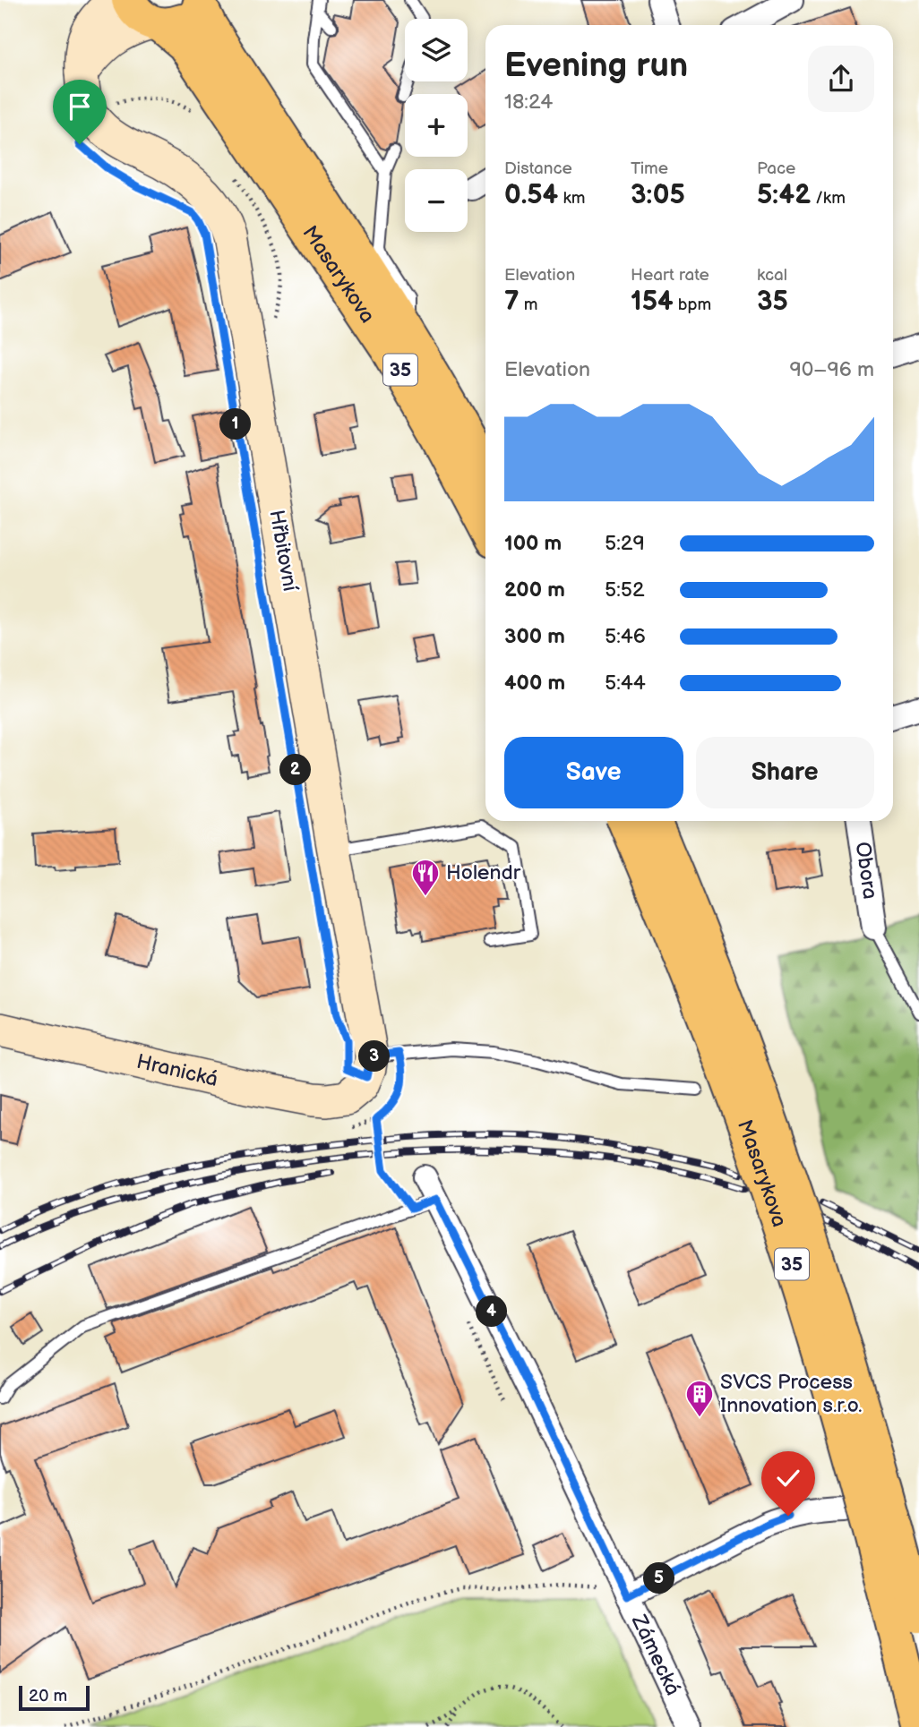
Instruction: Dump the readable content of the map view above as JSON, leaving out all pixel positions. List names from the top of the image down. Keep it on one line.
{"streets":{"main road":["Masarykova","35"],"street":["Hřbitovní","Obora","Hranická","Zámecká"]},"crossings":[["Masarykova","35"],["Hřbitovní","Hranická"]],"places":{"restaurant":["Holendr"],"building":["SVCS Process Innovation s.r.o."]},"scale_bar":"20 m","page":{"map_buttons":["+","−"],"heading":["Evening run","18:24"],"stats":[["Distance","0.54 km"],["Time","3:05"],["Pace","5:42 /km"],["Elevation","7 m"],["Heart rate","154 bpm"],["kcal","35"]],"chart":["Elevation","90–96 m"],"pins":["1","2","3","4","5"],"list":[{"name":"100 m","note":"5:29"},{"name":"200 m","note":"5:52"},{"name":"300 m","note":"5:46"},{"name":"400 m","note":"5:44"}],"buttons":["Save","Share"],"scale":"20 m"}}
